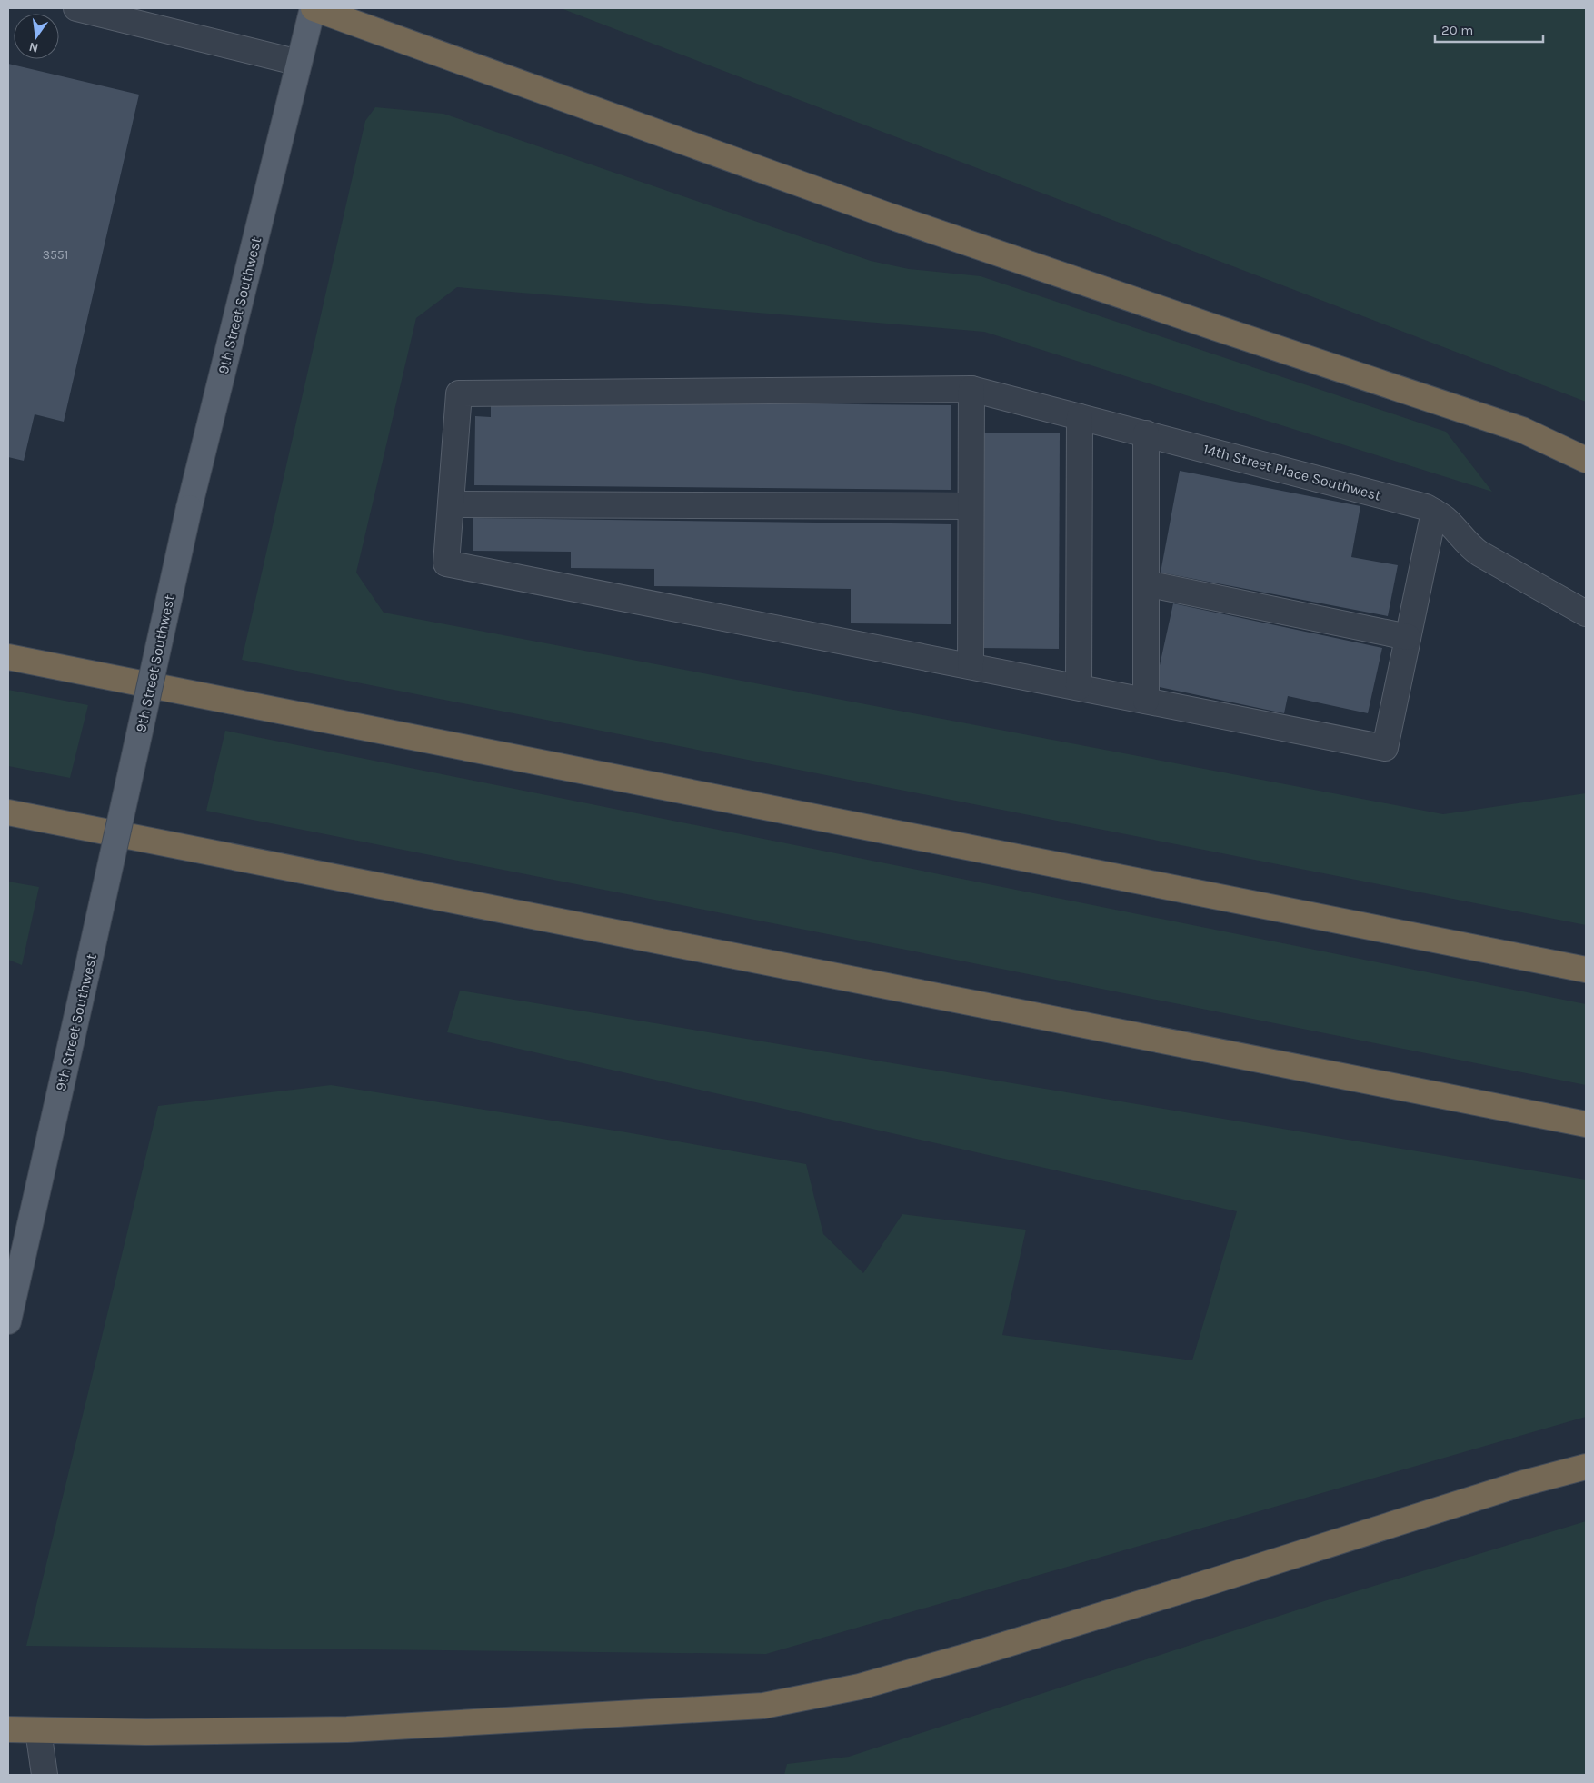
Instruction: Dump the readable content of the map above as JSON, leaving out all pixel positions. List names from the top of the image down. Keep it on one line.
{"streets":{"main road":["9th Street Southwest"],"lane":["14th Street Place Southwest"]},"house_numbers":["3551"],"scale_bar":"20 m","north":"bottom"}
